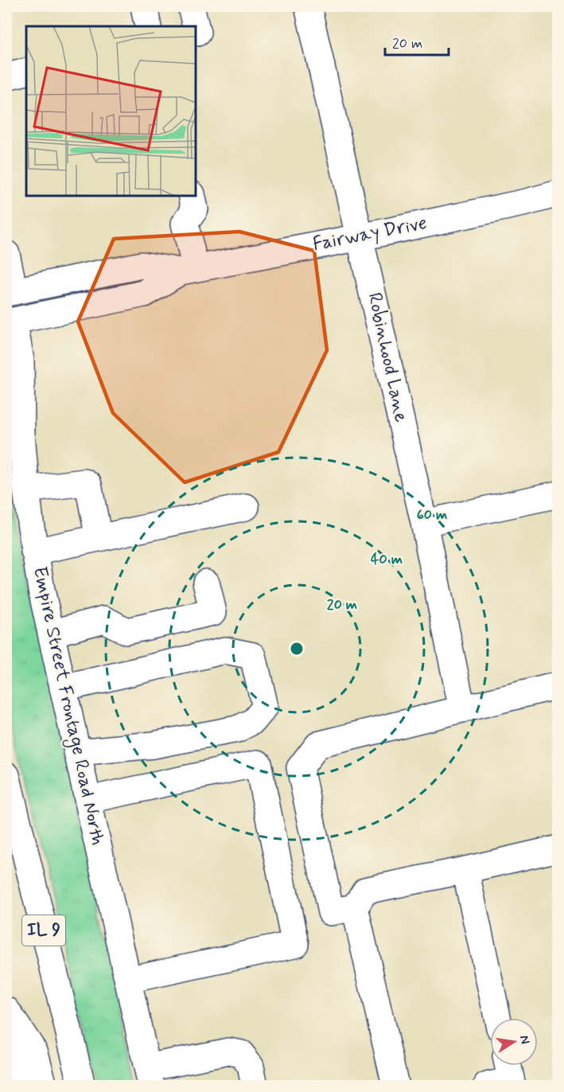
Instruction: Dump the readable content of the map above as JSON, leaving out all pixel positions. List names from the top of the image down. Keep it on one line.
{"streets":{"street":["Fairway Drive","Robinhood Lane","Empire Street Frontage Road North","IL 9"]},"crossings":[["Fairway Drive","Robinhood Lane"],["Fairway Drive","Empire Street Frontage Road North"]],"scale_bar":"20 m","north":"right","rings":["60 m","40 m","20 m"]}
